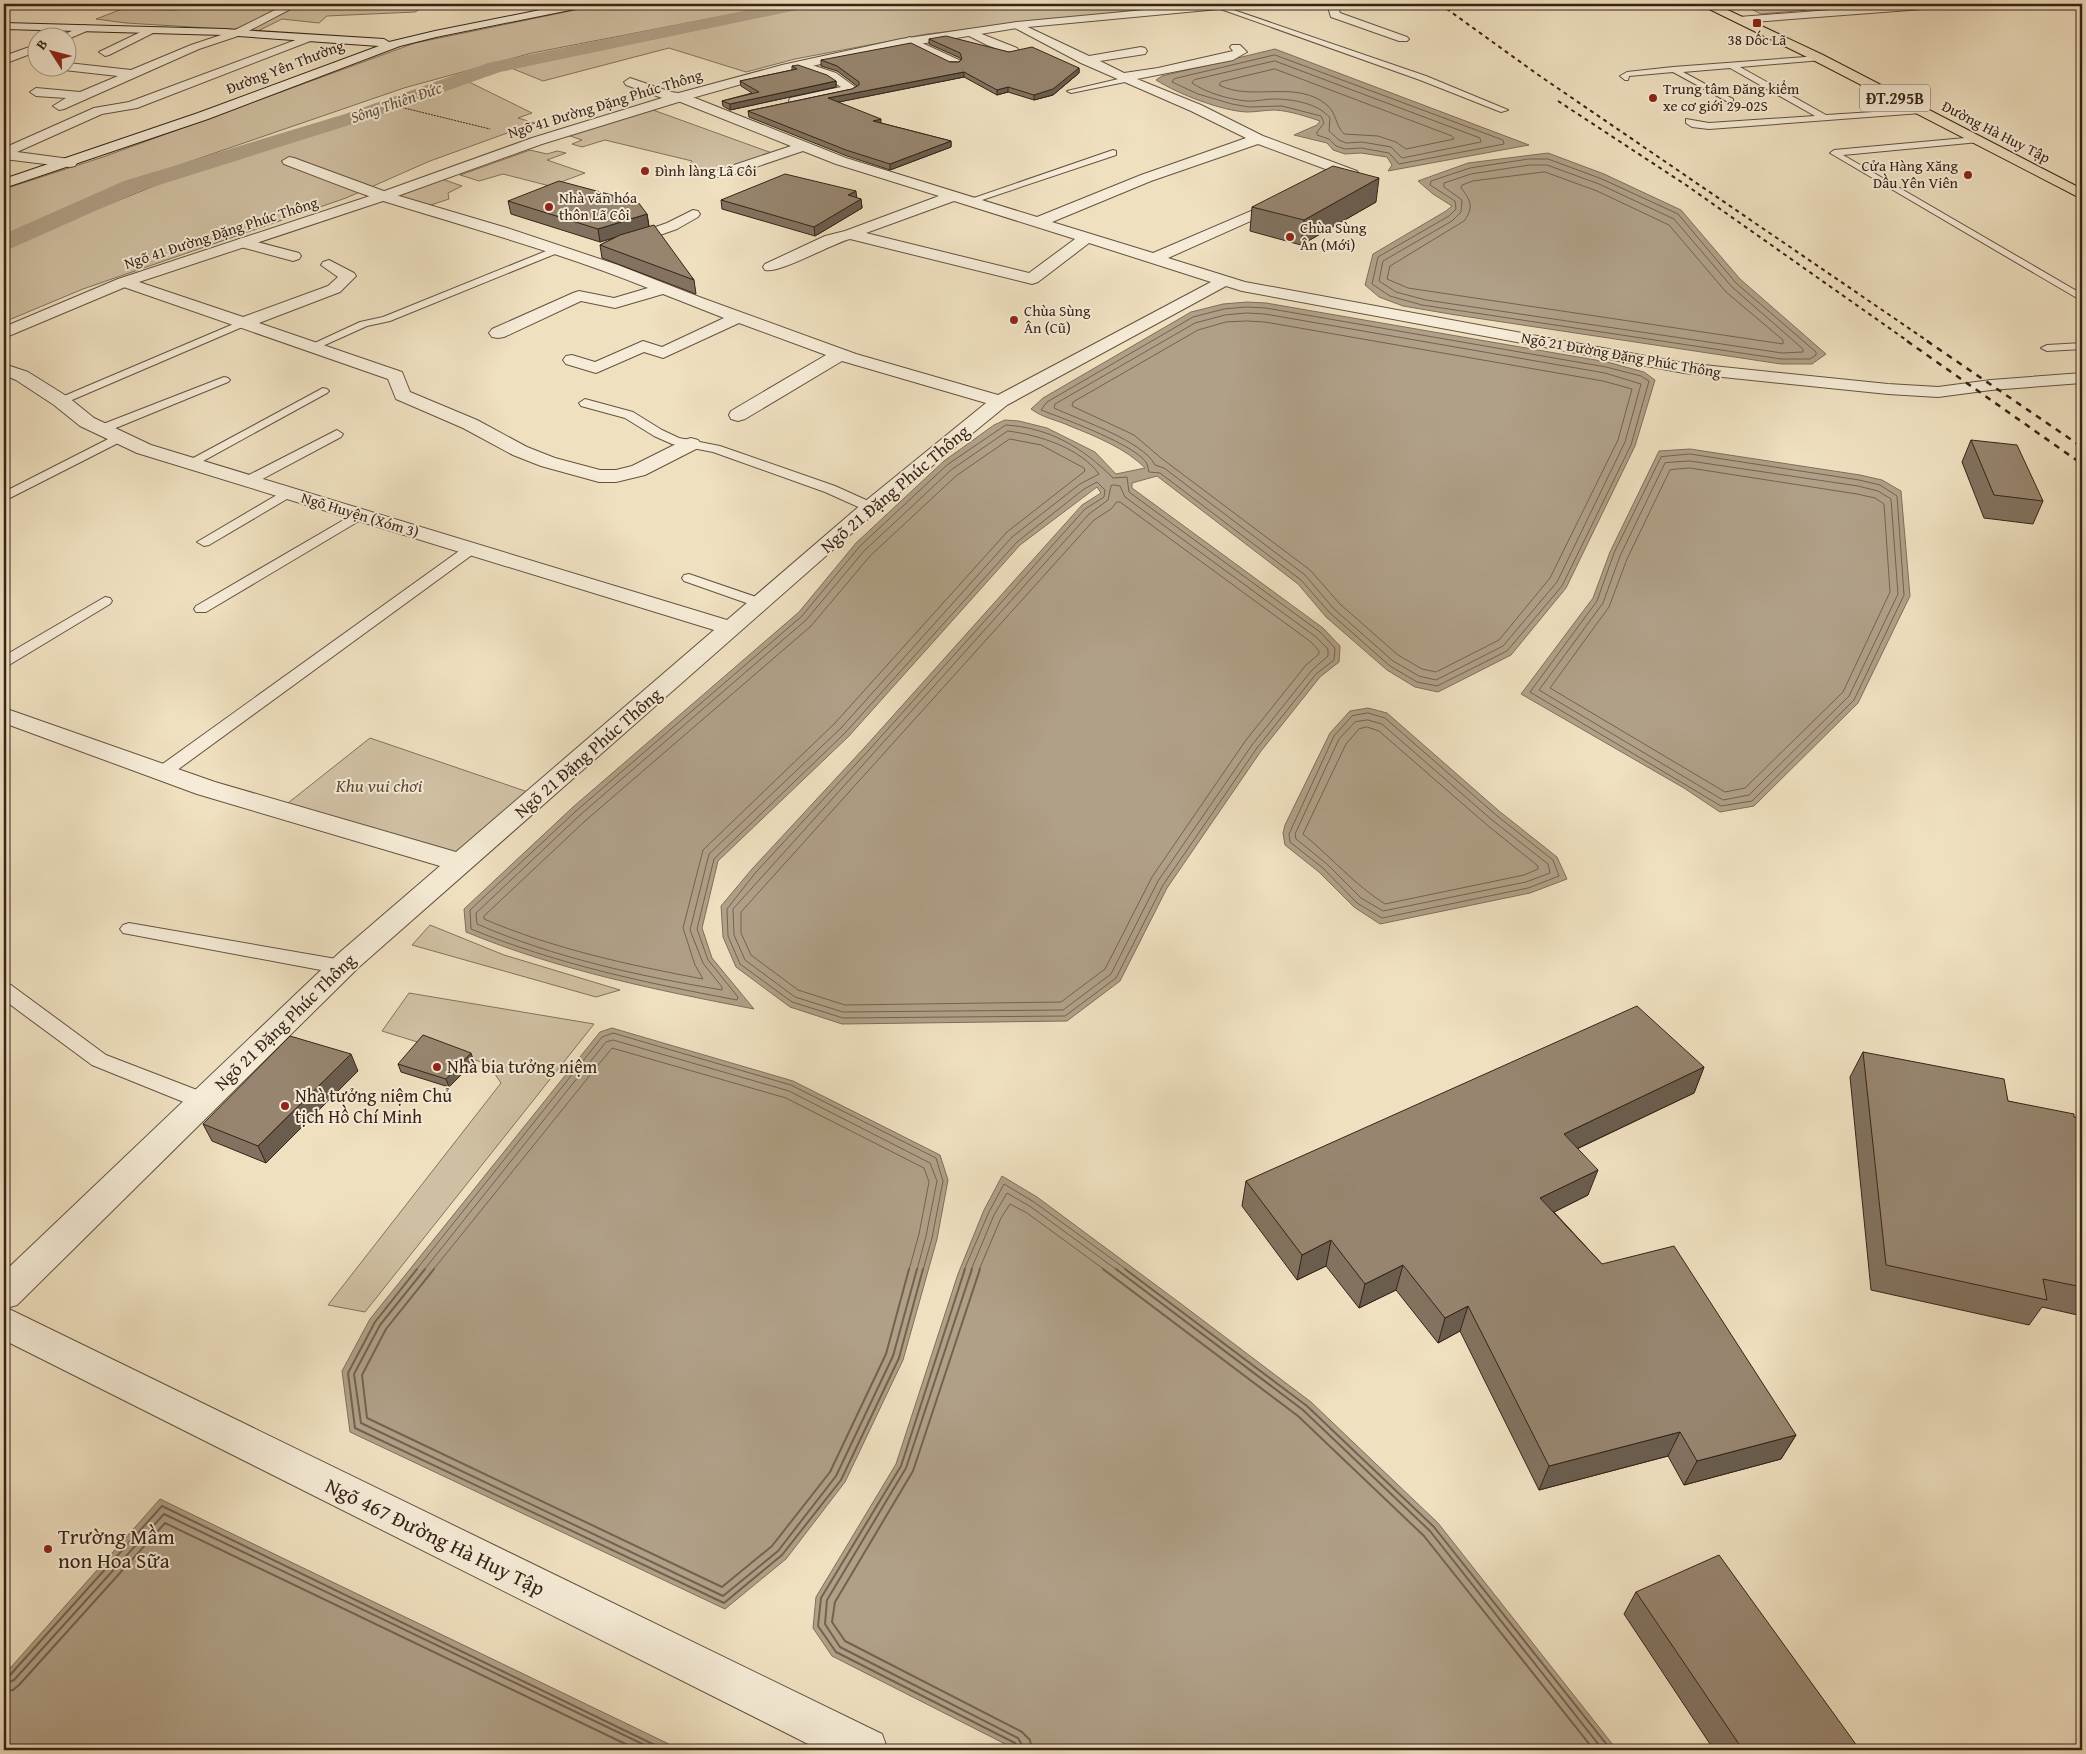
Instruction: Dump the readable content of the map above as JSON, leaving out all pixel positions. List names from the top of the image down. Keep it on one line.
{"streets":{"main road":["ĐT.295B","Đường Hà Huy Tập"],"street":["Đường Yên Thường","Ngõ 41 Đường Đặng Phúc Thông","Ngõ 21 Đường Đặng Phúc Thông","Ngõ 21 Đặng Phúc Thông","Ngõ Huyện (Xóm 3)","Ngõ 467 Đường Hà Huy Tập"]},"crossings":[["Ngõ 41 Đường Đặng Phúc Thông","Ngõ 21 Đường Đặng Phúc Thông"],["Ngõ 21 Đường Đặng Phúc Thông","Ngõ 21 Đặng Phúc Thông"],["Ngõ 21 Đặng Phúc Thông","Ngõ Huyện (Xóm 3)"]],"water":["Sông Thiên Đức"],"parks":["Khu vui chơi"],"places":{"transit":["38 Dốc Lã"],"other":["Trung tâm Đăng kiểm xe cơ giới 29-02S","Đình làng Lã Côi","Cửa Hàng Xăng Dầu Yên Viên","Nhà văn hóa thôn Lã Côi","Chùa Sùng Ân (Mới)","Chùa Sùng Ân (Cũ)","Nhà bia tưởng niệm","Nhà tưởng niệm Chủ tịch Hồ Chí Minh","Trường Mầm non Hoa Sữa"]},"north":"top left"}
